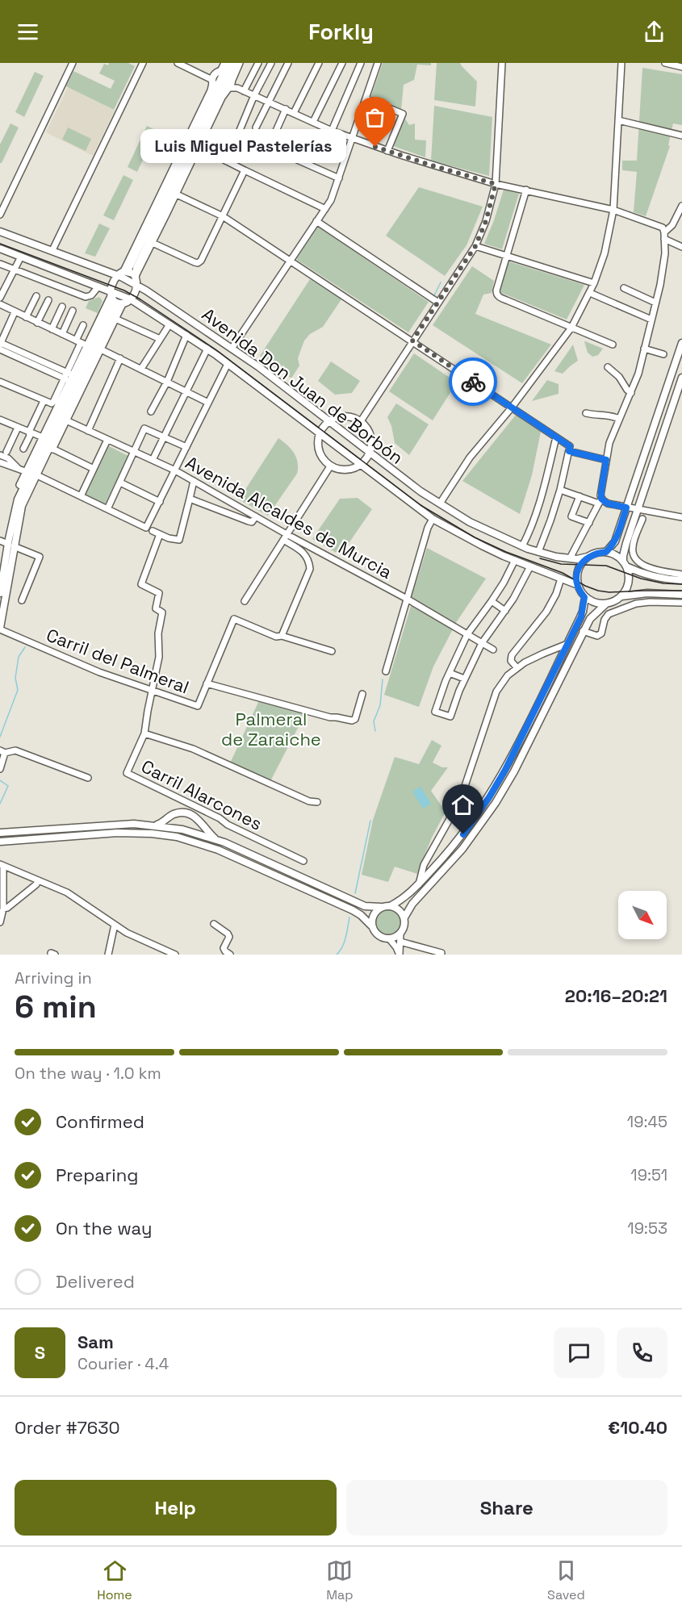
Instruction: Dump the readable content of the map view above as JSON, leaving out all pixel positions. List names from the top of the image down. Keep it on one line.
{"streets":{"main road":["Avenida Don Juan de Borbón"],"street":["Avenida Alcaldes de Murcia","Carril del Palmeral","Carril Alarcones"]},"crossings":[["Carril del Palmeral","Carril Alarcones"]],"parks":["Palmeral de Zaraiche"],"places":["Luis Miguel Pastelerías"],"north":"bottom right","page":{"header":"Forkly","bubble":"Luis Miguel Pastelerías","heading":["6 min","Arriving in","20:16–20:21"],"panel":["Sam","Courier · 4.4","Order #7630","€10.40"],"bar":"On the way · 1.0 km","list":[["Confirmed","19:45"],["Preparing","19:51"],["On the way","19:53"],"Delivered"],"round":"S","buttons":["Help","Share"],"tabs":["Home","Map","Saved"]}}
